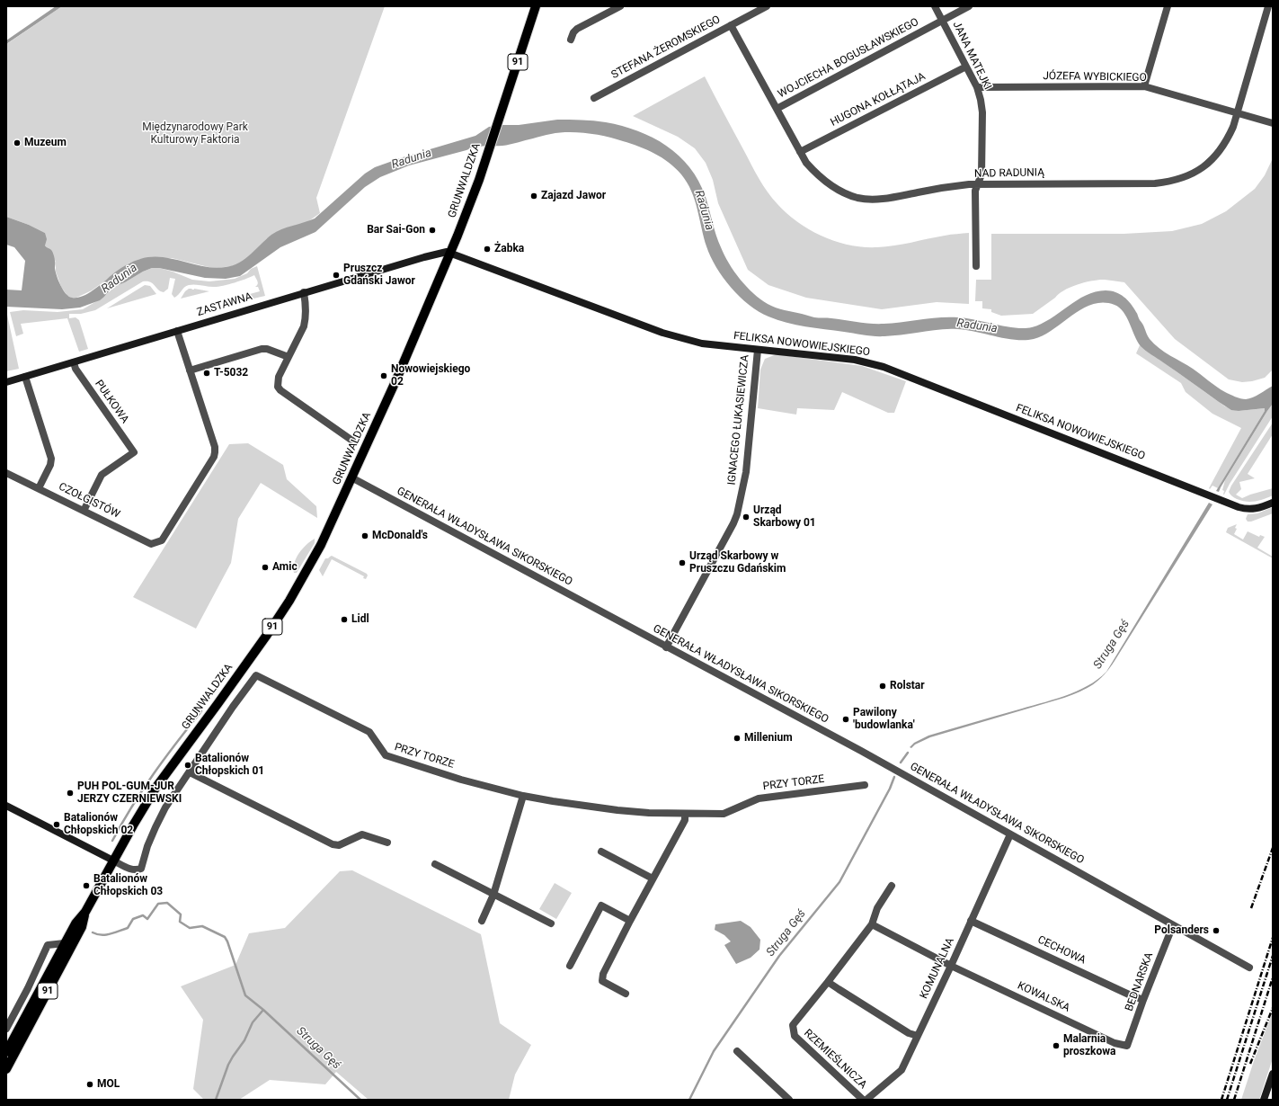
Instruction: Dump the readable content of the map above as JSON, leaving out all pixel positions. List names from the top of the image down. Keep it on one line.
{"streets":{"main road":["91","GRUNWALDZKA"],"street":["STEFANA ŻEROMSKIEGO","JANA MATEJKI","WOJCIECHA BOGUSŁAWSKIEGO","JÓZEFA WYBICKIEGO","HUGONA KOŁŁĄTAJA","NAD RADUNIĄ","ZASTAWNA","FELIKSA NOWOWIEJSKIEGO","PUŁKOWA","IGNACEGO ŁUKASIEWICZA","CZOŁGISTÓW","GENERAŁA WŁADYSŁAWA SIKORSKIEGO","PRZY TORZE","CECHOWA","KOMUNALNA","BEDNARSKA","KOWALSKA","RZEMIEŚLNICZA"]},"crossings":[["STEFANA ŻEROMSKIEGO","NAD RADUNIĄ"],["JANA MATEJKI","WOJCIECHA BOGUSŁAWSKIEGO"],["JANA MATEJKI","JÓZEFA WYBICKIEGO"],["JANA MATEJKI","HUGONA KOŁŁĄTAJA"],["JANA MATEJKI","NAD RADUNIĄ"],["WOJCIECHA BOGUSŁAWSKIEGO","NAD RADUNIĄ"],["JÓZEFA WYBICKIEGO","NAD RADUNIĄ"],["HUGONA KOŁŁĄTAJA","NAD RADUNIĄ"],["GRUNWALDZKA","ZASTAWNA"],["GRUNWALDZKA","FELIKSA NOWOWIEJSKIEGO"],["GRUNWALDZKA","GENERAŁA WŁADYSŁAWA SIKORSKIEGO"],["ZASTAWNA","FELIKSA NOWOWIEJSKIEGO"],["ZASTAWNA","PUŁKOWA"],["FELIKSA NOWOWIEJSKIEGO","IGNACEGO ŁUKASIEWICZA"],["PUŁKOWA","CZOŁGISTÓW"],["IGNACEGO ŁUKASIEWICZA","GENERAŁA WŁADYSŁAWA SIKORSKIEGO"],["GENERAŁA WŁADYSŁAWA SIKORSKIEGO","KOMUNALNA"],["GENERAŁA WŁADYSŁAWA SIKORSKIEGO","BEDNARSKA"],["CECHOWA","KOMUNALNA"],["CECHOWA","BEDNARSKA"],["KOMUNALNA","KOWALSKA"],["BEDNARSKA","KOWALSKA"]],"water":["Radunia","Struga Gęś"],"parks":["Międzynarodowy Park Kulturowy Faktoria"],"places":["Muzeum","Zajazd Jawor","Bar Sai-Gon","Żabka","Pruszcz Gdański Jawor","T-5032","Nowowiejskiego 02","Urząd Skarbowy 01","McDonald's","Urząd Skarbowy w Pruszczu Gdańskim","Amic","Lidl","Rolstar","Pawilony 'budowlanka'","Millenium","Batalionów Chłopskich 01","PUH POL-GUM-JUR JERZY CZERNIEWSKI","Batalionów Chłopskich 02","Batalionów Chłopskich 03","Polsanders","Malarnia proszkowa","MOL"]}
